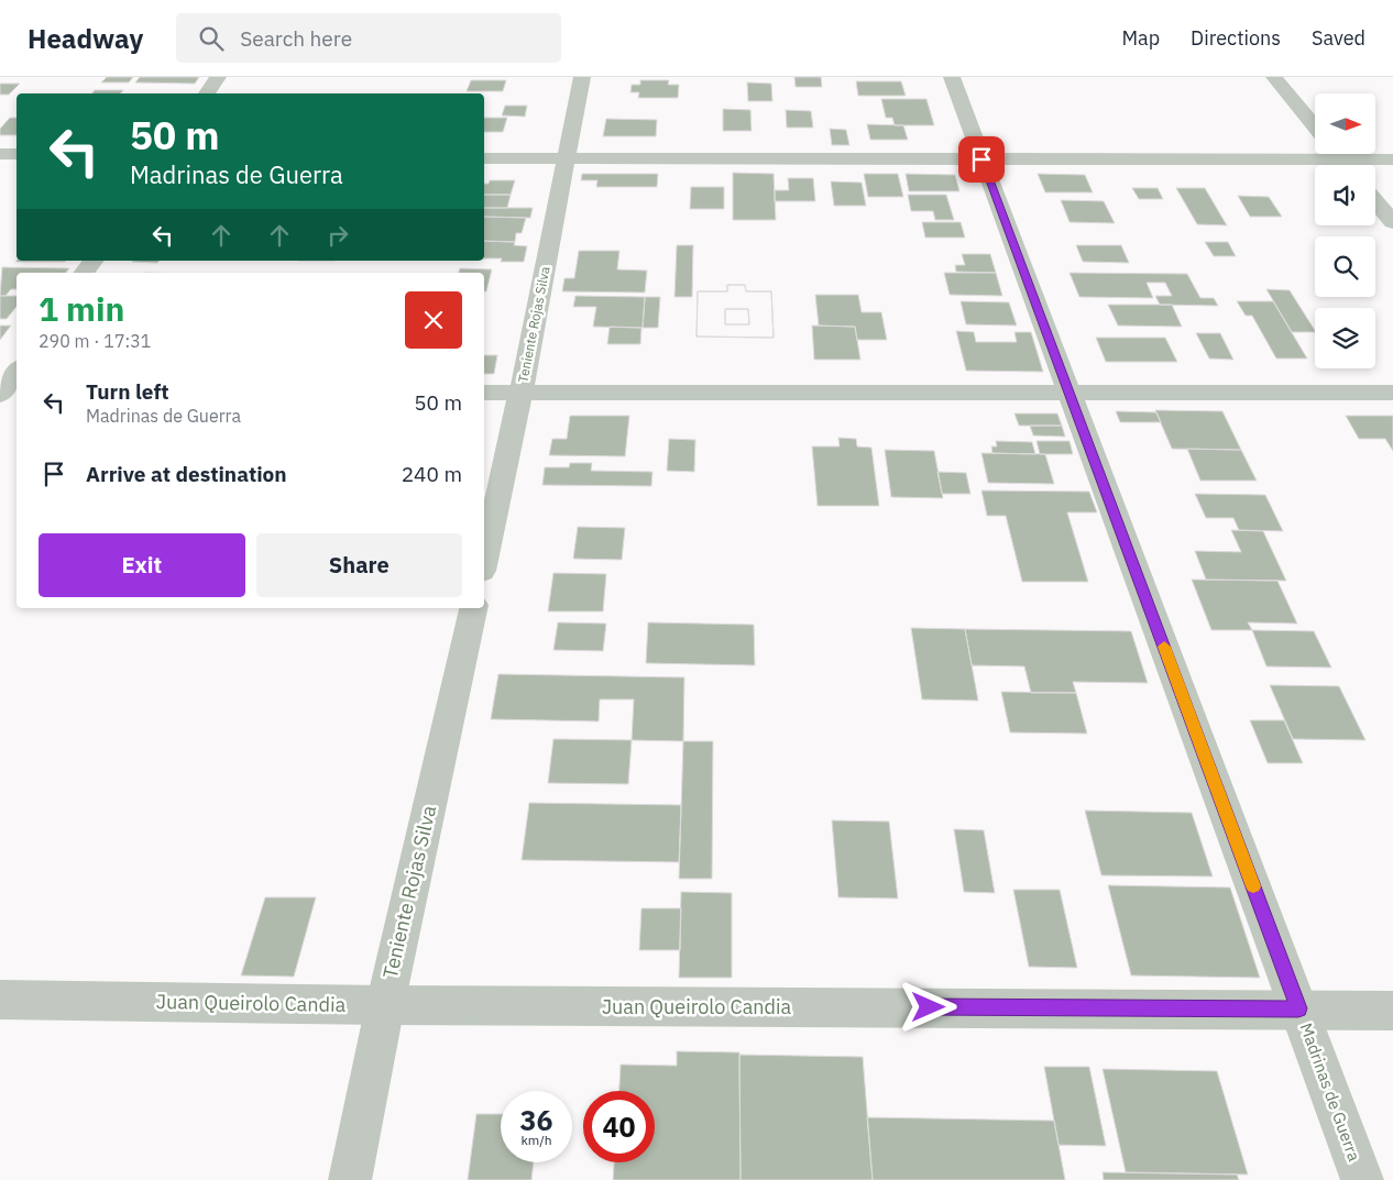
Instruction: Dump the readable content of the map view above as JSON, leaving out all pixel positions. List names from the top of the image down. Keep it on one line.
{"streets":{"street":["Teniente Rojas Silva","Juan Queirolo Candia","Madrinas de Guerra"]},"crossings":[["Teniente Rojas Silva","Juan Queirolo Candia"],["Juan Queirolo Candia","Madrinas de Guerra"]],"north":"right","page":{"header":"Headway","search":"Search here","nav":["Map","Directions","Saved"],"turn":["50 m","Madrinas de Guerra"],"heading":["1 min","290 m · 17:31"],"list":[{"name":"Turn left","note":"Madrinas de Guerra","value":"50 m"},{"name":"Arrive at destination","value":"240 m"}],"buttons":["Exit","Share"],"speed":"36 km/h","limit":"40"}}
